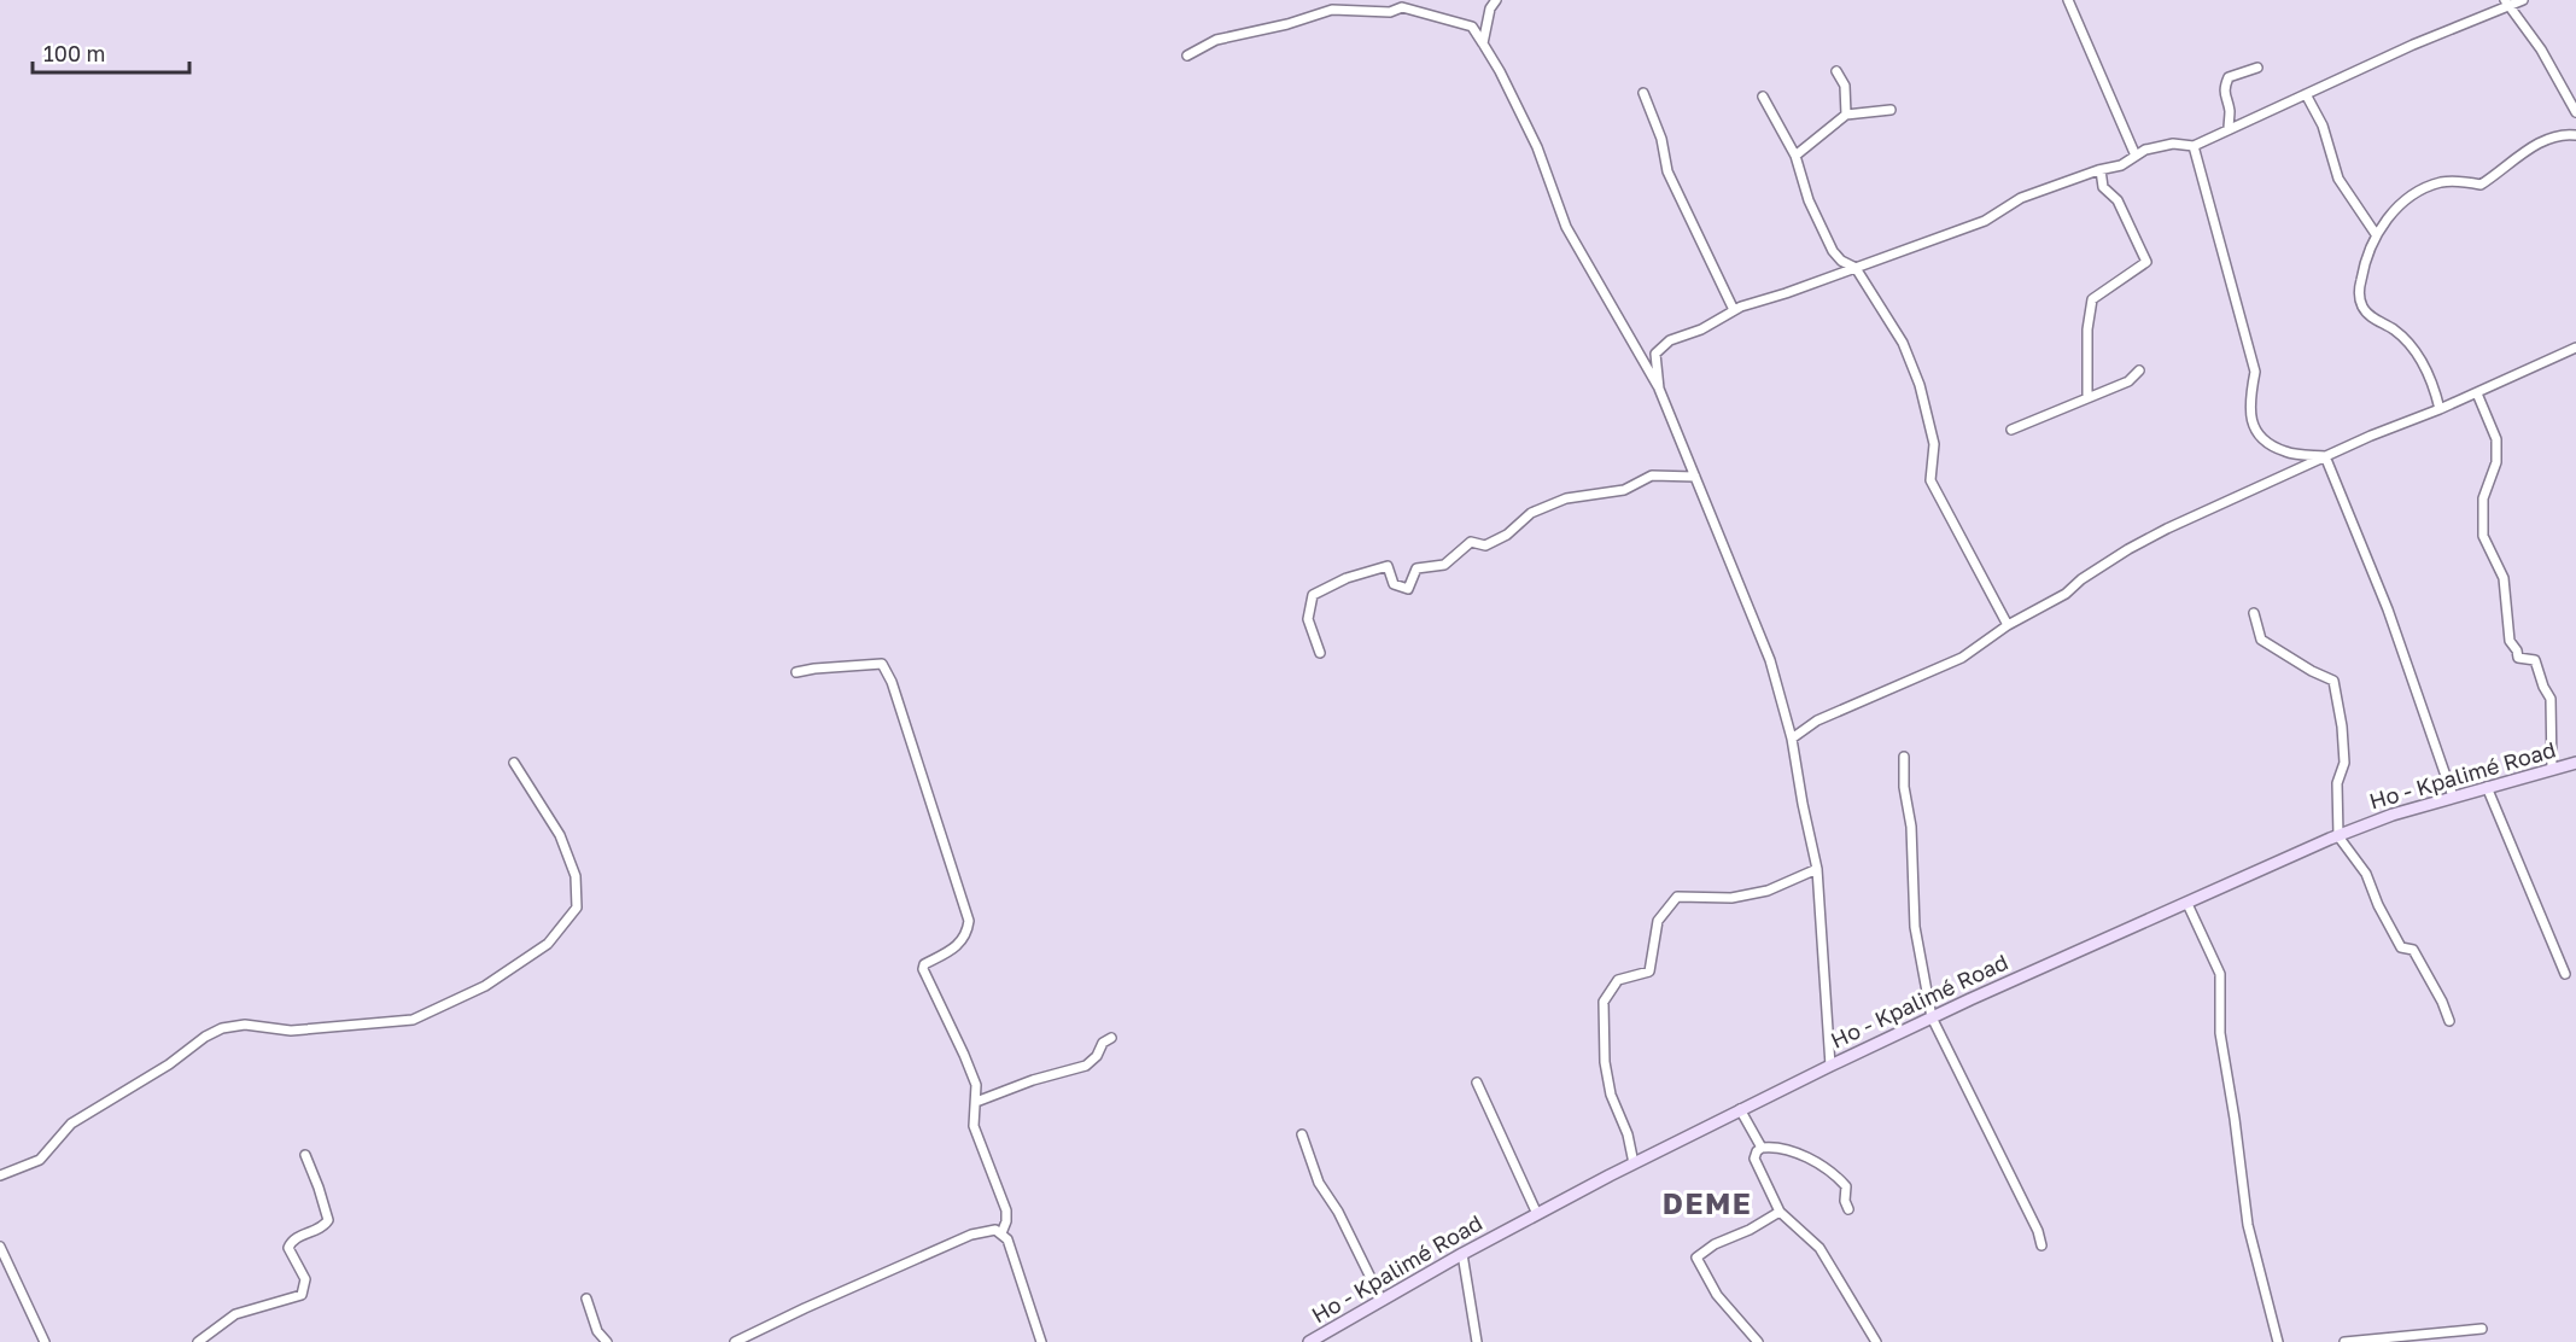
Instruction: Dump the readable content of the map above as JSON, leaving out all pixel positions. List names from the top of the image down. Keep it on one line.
{"streets":{"main road":["Ho - Kpalimé Road"]},"districts":["DEME"],"scale_bar":"100 m"}
